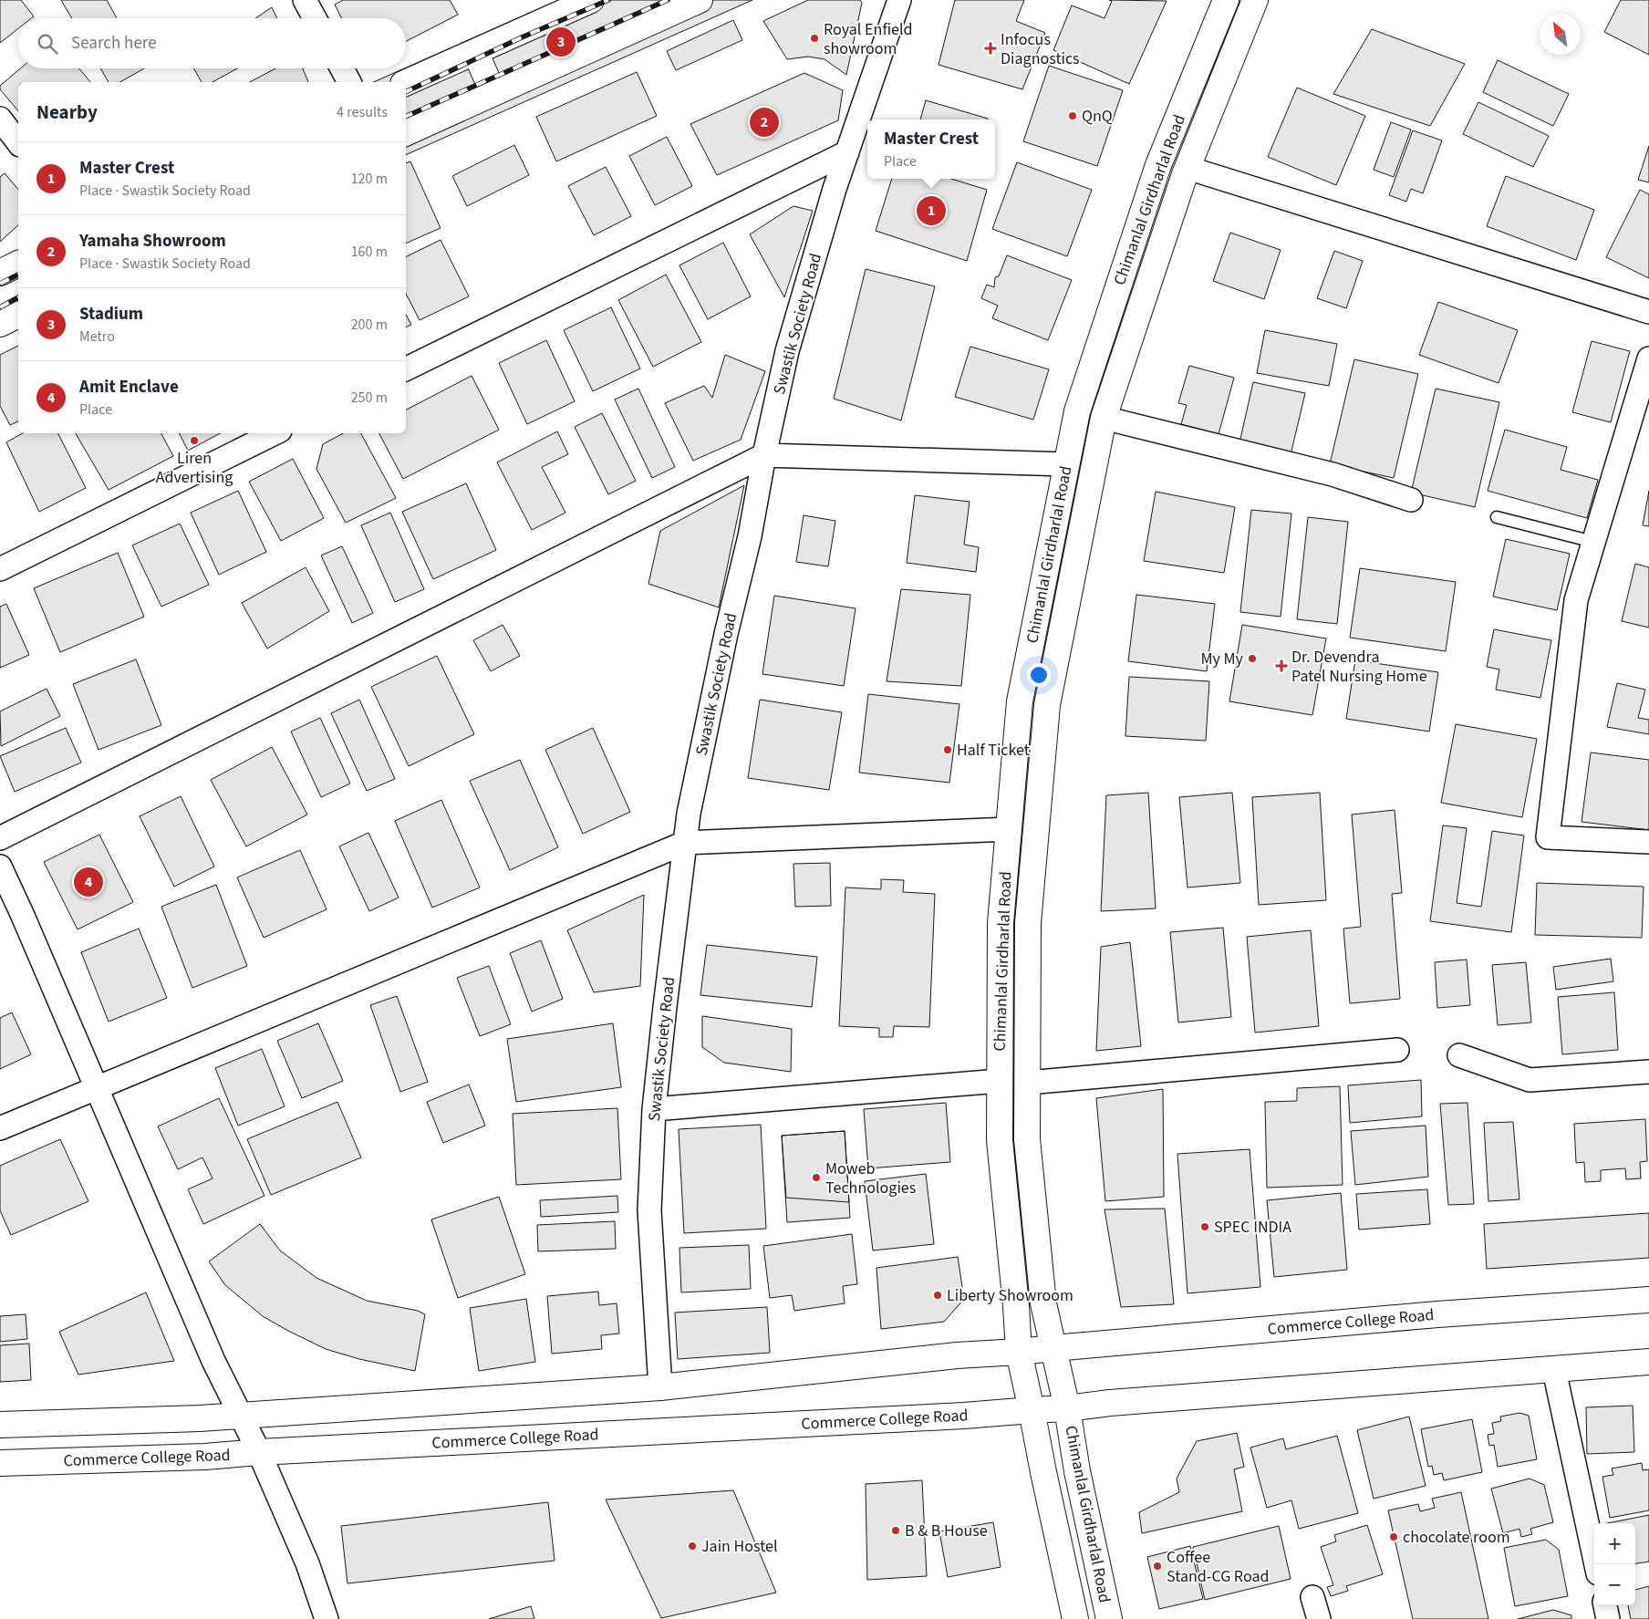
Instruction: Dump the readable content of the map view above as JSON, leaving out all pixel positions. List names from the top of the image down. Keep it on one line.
{"streets":{"main road":["Chimanlal Girdharlal Road","Commerce College Road"],"street":["Swastik Society Road"]},"crossings":[["Chimanlal Girdharlal Road","Commerce College Road"]],"places":{"other":["Royal Enfield showroom","QnQ","Liren Advertising","My My","Half Ticket","Moweb Technologies","SPEC INDIA","Liberty Showroom","B & B House","chocolate room","Jain Hostel","Coffee Stand-CG Road"],"health":["Infocus Diagnostics","Dr. Devendra Patel Nursing Home"]},"north":"top left","page":{"search":"Search here","pins":["3","2","1","4"],"heading":["Nearby","4 results"],"popup":["Master Crest","Place"],"list":[{"mark":"1","name":"Master Crest","note":"Place · Swastik Society Road","value":"120 m"},{"mark":"2","name":"Yamaha Showroom","note":"Place · Swastik Society Road","value":"160 m"},{"mark":"3","name":"Stadium","note":"Metro","value":"200 m"},{"mark":"4","name":"Amit Enclave","note":"Place","value":"250 m"}],"map_buttons":["+","−"]}}
